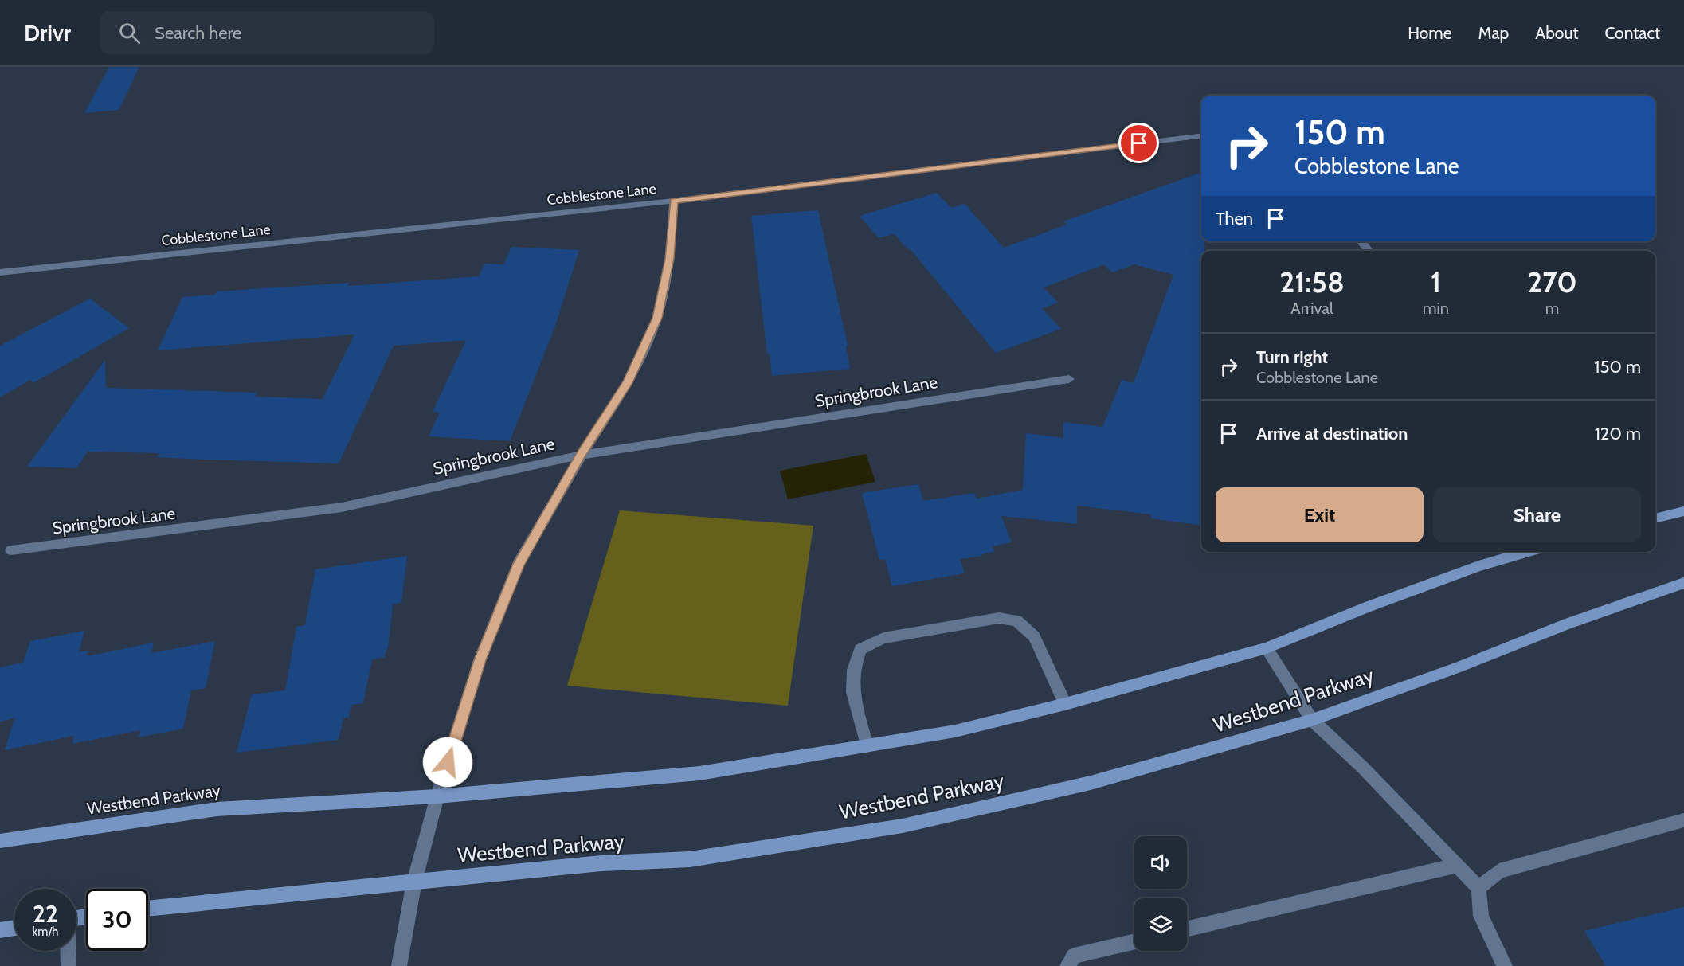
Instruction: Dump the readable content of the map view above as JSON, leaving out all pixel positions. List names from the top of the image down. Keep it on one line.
{"streets":{"street":["Cobblestone Lane","Springbrook Lane","Westbend Parkway"]},"page":{"header":"Drivr","search":"Search here","nav":["Home","Map","About","Contact"],"turn":["150 m","Cobblestone Lane"],"then":"Then","eta":["21:58","Arrival","1","min","270","m"],"list":[{"name":"Turn right","note":"Cobblestone Lane","value":"150 m"},{"name":"Arrive at destination","value":"120 m"}],"buttons":["Exit","Share"],"speed":"22 km/h","limit":"30"}}
